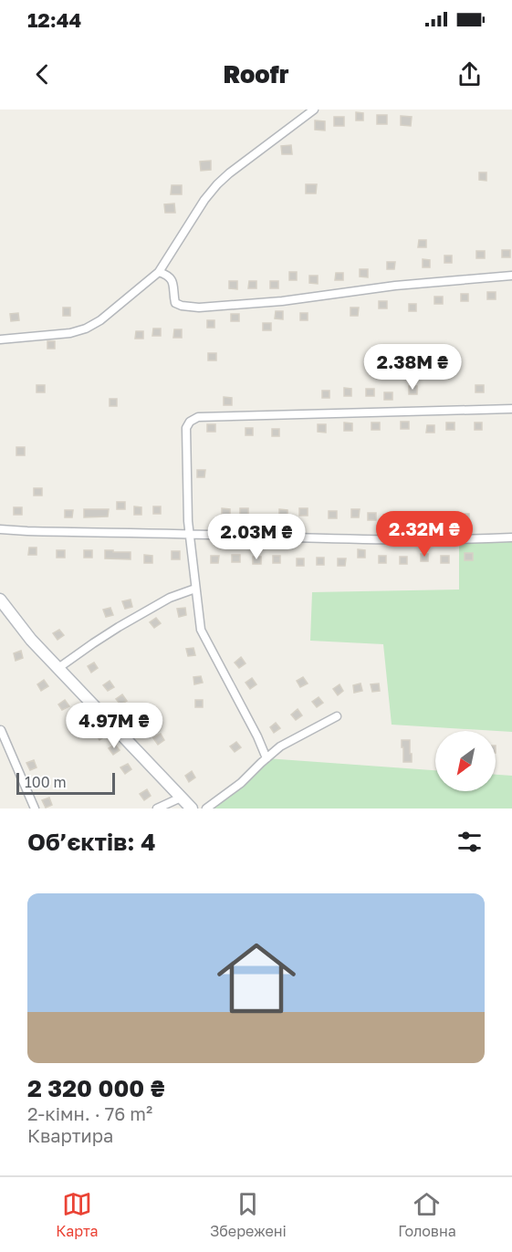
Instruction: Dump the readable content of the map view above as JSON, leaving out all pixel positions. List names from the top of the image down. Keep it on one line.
{"scale_bar":"100 m","north":"bottom left","page":{"status":"12:44","header":"Roofr","price":["2.38M ₴","2.32M ₴","2.03M ₴","4.97M ₴"],"scale":"100 m","heading":"Об’єктів: 4","list":[{"name":"2 320 000 ₴","note":"2-кімн. · 76 m² · Квартира"}],"tabs":["Карта","Збережені","Головна"]}}
